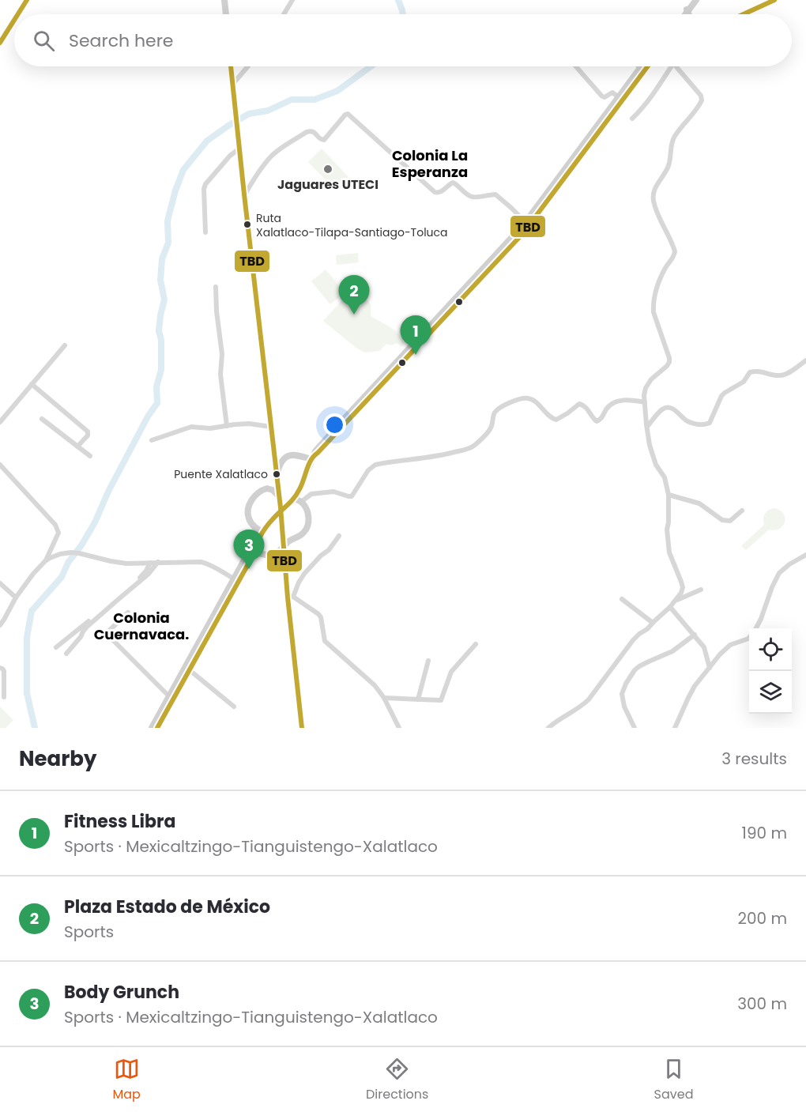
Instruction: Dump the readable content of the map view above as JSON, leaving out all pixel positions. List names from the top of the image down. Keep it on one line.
{"districts":["Colonia La Esperanza","Colonia Cuernavaca."],"places":["Jaguares UTECI","Ruta Xalatlaco-Tilapa-Santiago-Toluca","Puente Xalatlaco"],"lines":["transit line TBD"],"page":{"search":"Search here","pins":["2","1","3"],"heading":["Nearby","3 results"],"list":[{"mark":"1","name":"Fitness Libra","note":"Sports · Mexicaltzingo-Tianguistengo-Xalatlaco","value":"190 m"},{"mark":"2","name":"Plaza Estado de México","note":"Sports","value":"200 m"},{"mark":"3","name":"Body Grunch","note":"Sports · Mexicaltzingo-Tianguistengo-Xalatlaco","value":"300 m"}],"nav":["Map","Directions","Saved"]}}
